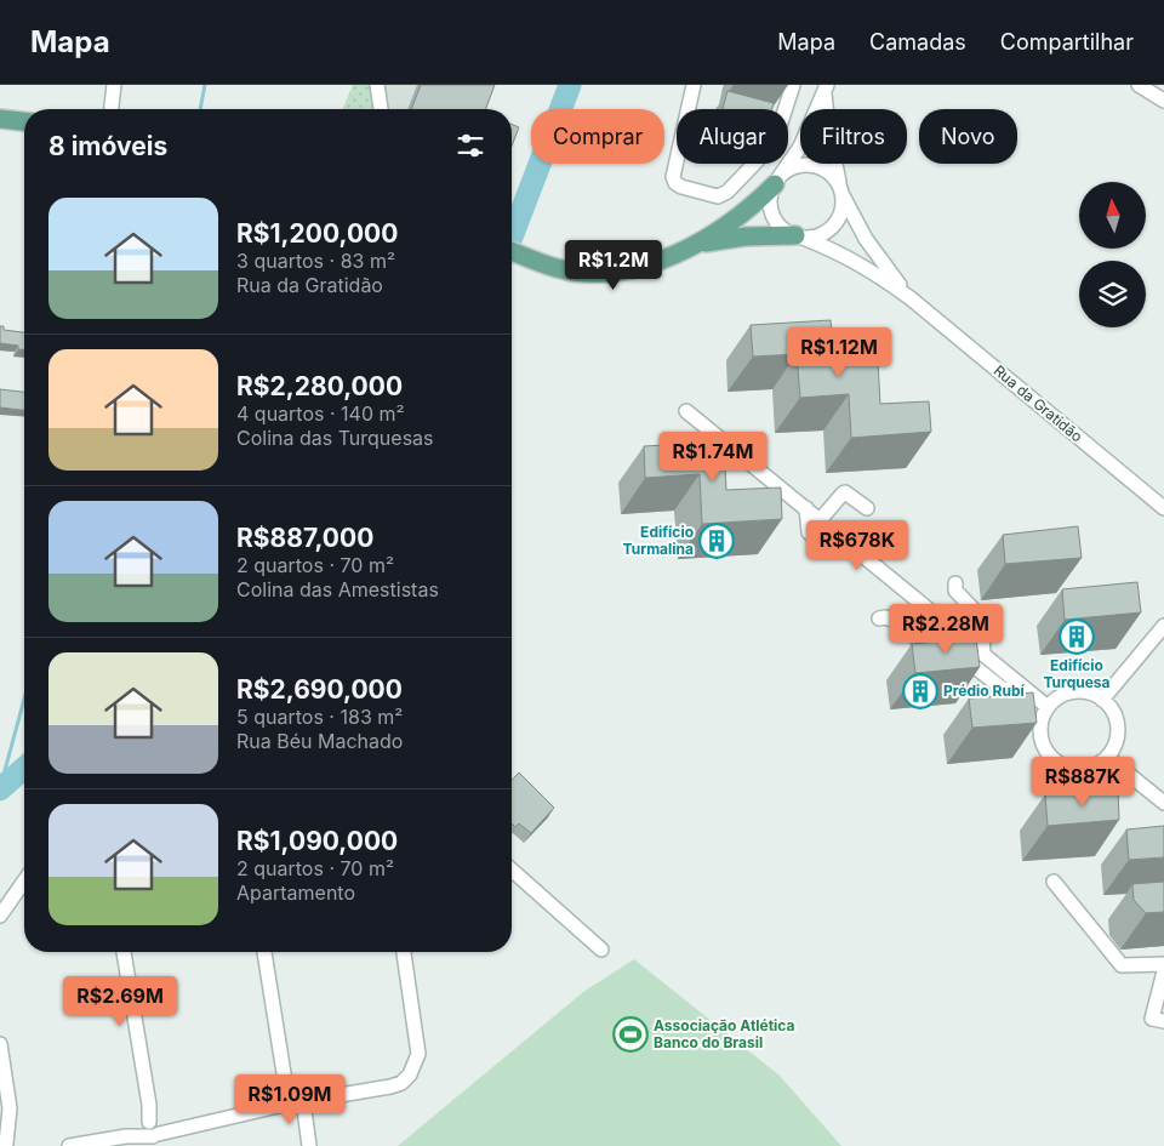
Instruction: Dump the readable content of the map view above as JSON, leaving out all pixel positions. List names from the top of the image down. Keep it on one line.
{"streets":{"main road":["Rua da Gratidão"]},"places":{"building":["Edifício Turmalina","Edifício Turquesa","Prédio Rubí"],"sports":["Associação Atlética Banco do Brasil"]},"north":"top","page":{"header":"Mapa","nav":["Mapa","Camadas","Compartilhar"],"chip":["Comprar","Alugar","Filtros","Novo"],"heading":"8 imóveis","list":[{"name":"R$1,200,000","note":"3 quartos · 83 m² · Rua da Gratidão"},{"name":"R$2,280,000","note":"4 quartos · 140 m² · Colina das Turquesas"},{"name":"R$887,000","note":"2 quartos · 70 m² · Colina das Amestistas"},{"name":"R$2,690,000","note":"5 quartos · 183 m² · Rua Béu Machado"},{"name":"R$1,090,000","note":"2 quartos · 70 m² · Apartamento"}],"price":["R$1.2M","R$1.12M","R$1.74M","R$678K","R$2.28M","R$887K","R$2.69M","R$1.09M"]}}
